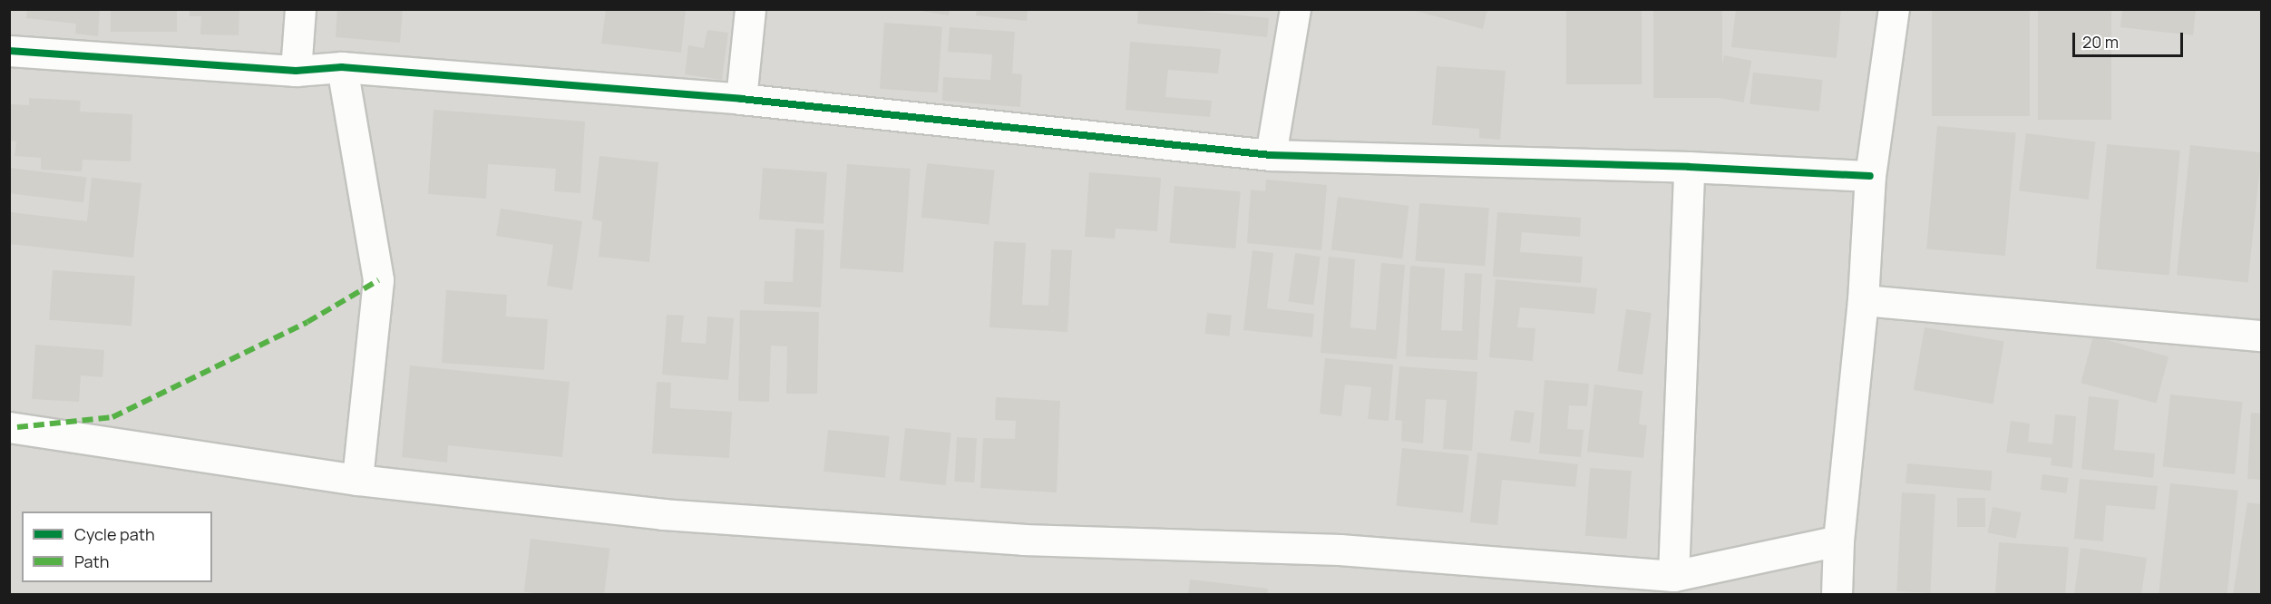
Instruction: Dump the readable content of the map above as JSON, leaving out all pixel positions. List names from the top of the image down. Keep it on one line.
{"legend":["Cycle path","Path"],"scale_bar":"20 m"}
